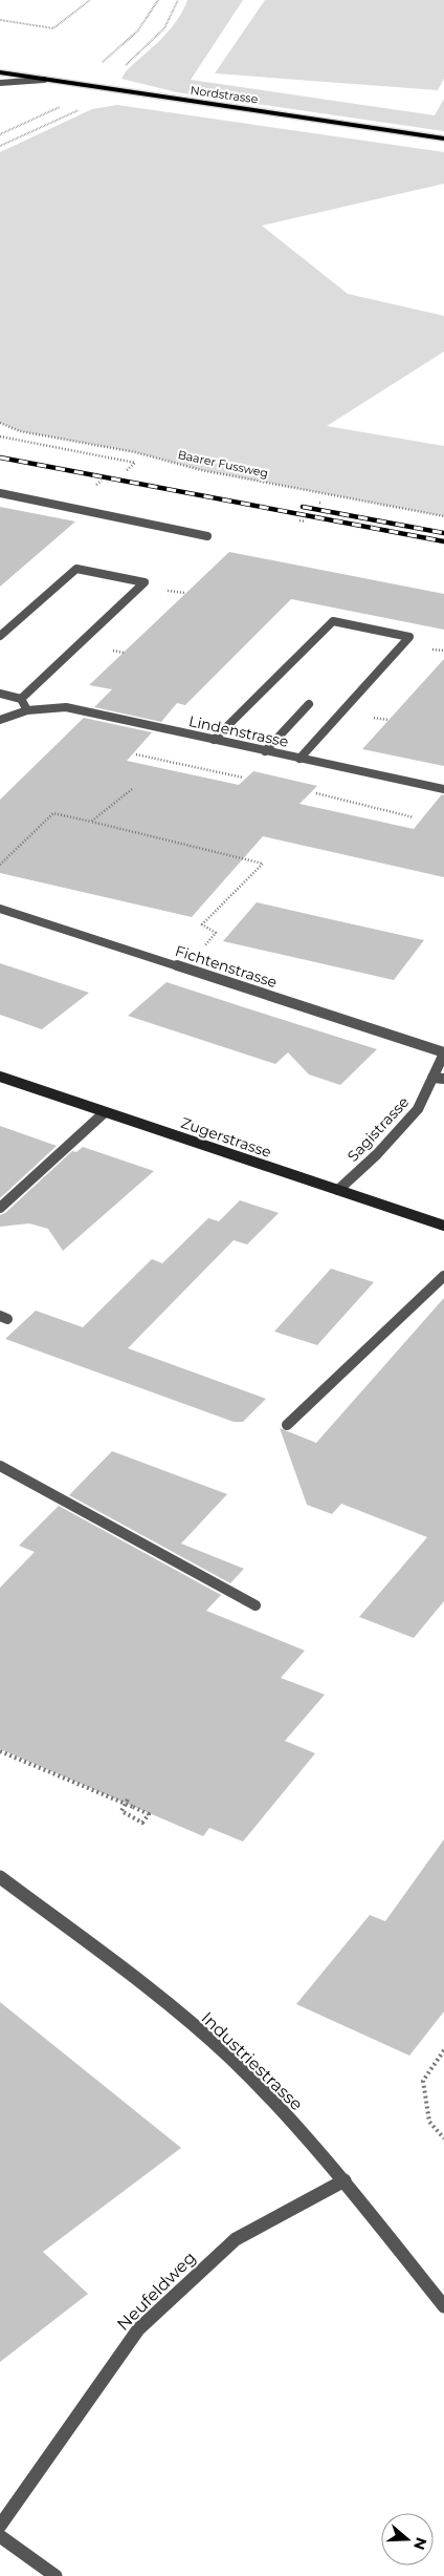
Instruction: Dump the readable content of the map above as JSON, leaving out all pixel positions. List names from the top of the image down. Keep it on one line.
{"streets":{"main road":["Nordstrasse","Zugerstrasse"],"street":["Lindenstrasse","Fichtenstrasse","Sagistrasse","Industriestrasse","Neufeldweg"],"path":["Baarer Fussweg"]},"crossings":[["Fichtenstrasse","Sagistrasse"],["Sagistrasse","Zugerstrasse"],["Industriestrasse","Neufeldweg"]],"north":"right"}
